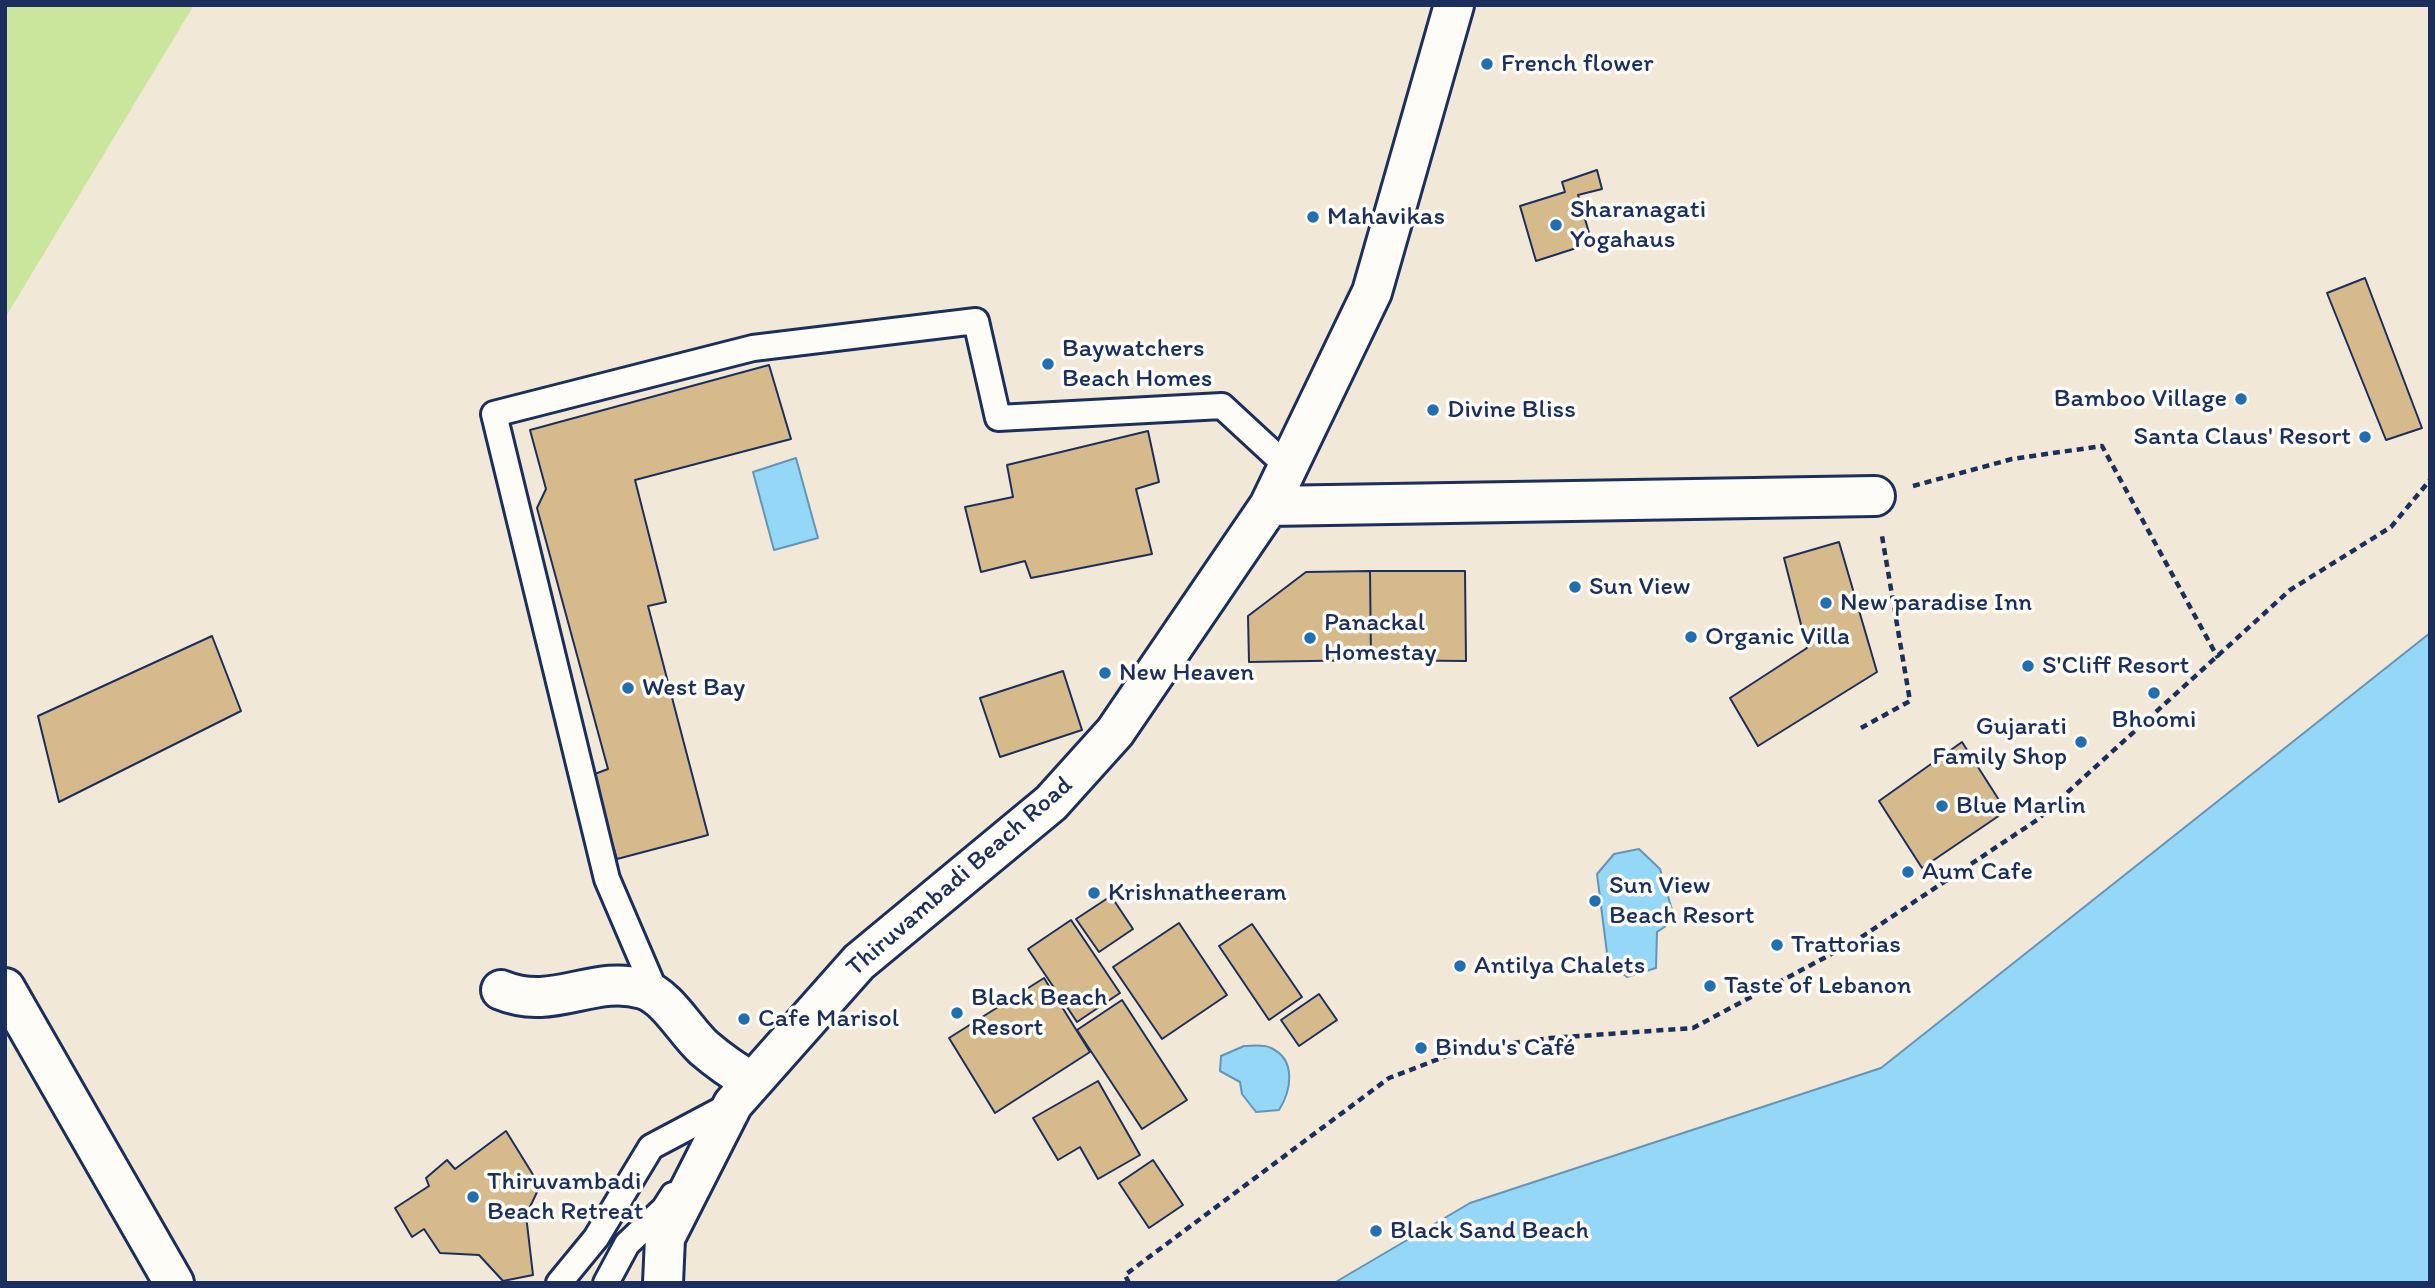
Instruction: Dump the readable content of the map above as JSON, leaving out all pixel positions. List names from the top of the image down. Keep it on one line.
{"streets":{"street":["Thiruvambadi Beach Road"]},"places":["French flower","Mahavikas","Sharanagati Yogahaus","Baywatchers Beach Homes","Bamboo Village","Divine Bliss","Santa Claus' Resort","Sun View","New paradise Inn","Organic Villa","Panackal Homestay","S'Cliff Resort","New Heaven","West Bay","Bhoomi","Gujarati Family Shop","Blue Marlin","Aum Cafe","Krishnatheeram","Sun View Beach Resort","Trattorias","Antilya Chalets","Taste of Lebanon","Black Beach Resort","Cafe Marisol","Bindu's Café","Thiruvambadi Beach Retreat","Black Sand Beach"]}
